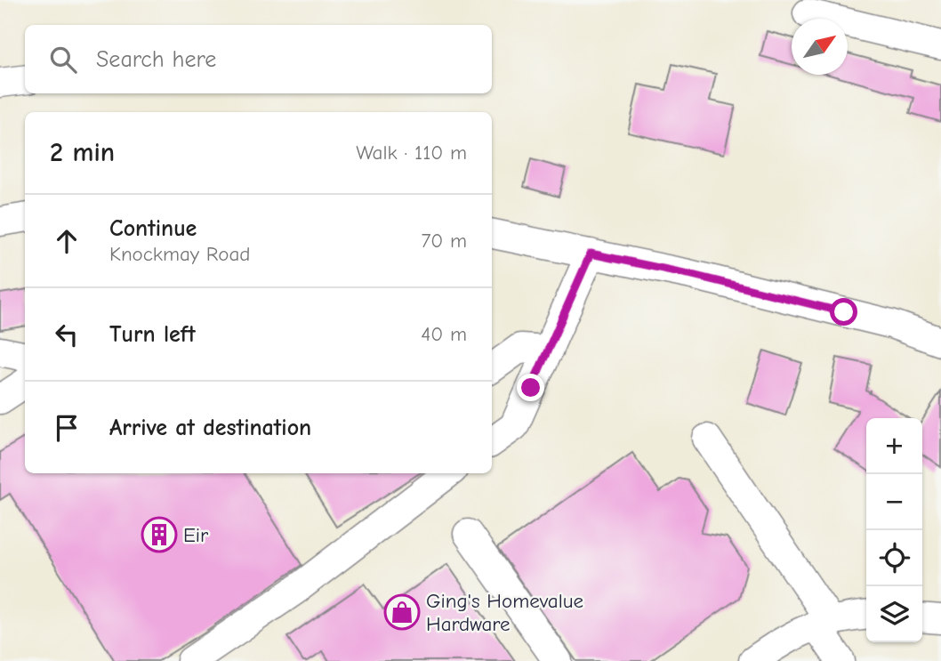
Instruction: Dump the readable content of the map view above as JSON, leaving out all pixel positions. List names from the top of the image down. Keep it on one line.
{"places":{"building":["Eir"],"shop":["Ging's Homevalue Hardware"]},"north":"top right","page":{"search":"Search here","heading":["2 min","Walk · 110 m"],"list":[["Continue","Knockmay Road","70 m"],["Turn left","40 m"],"Arrive at destination"],"map_buttons":["+","−"]}}
